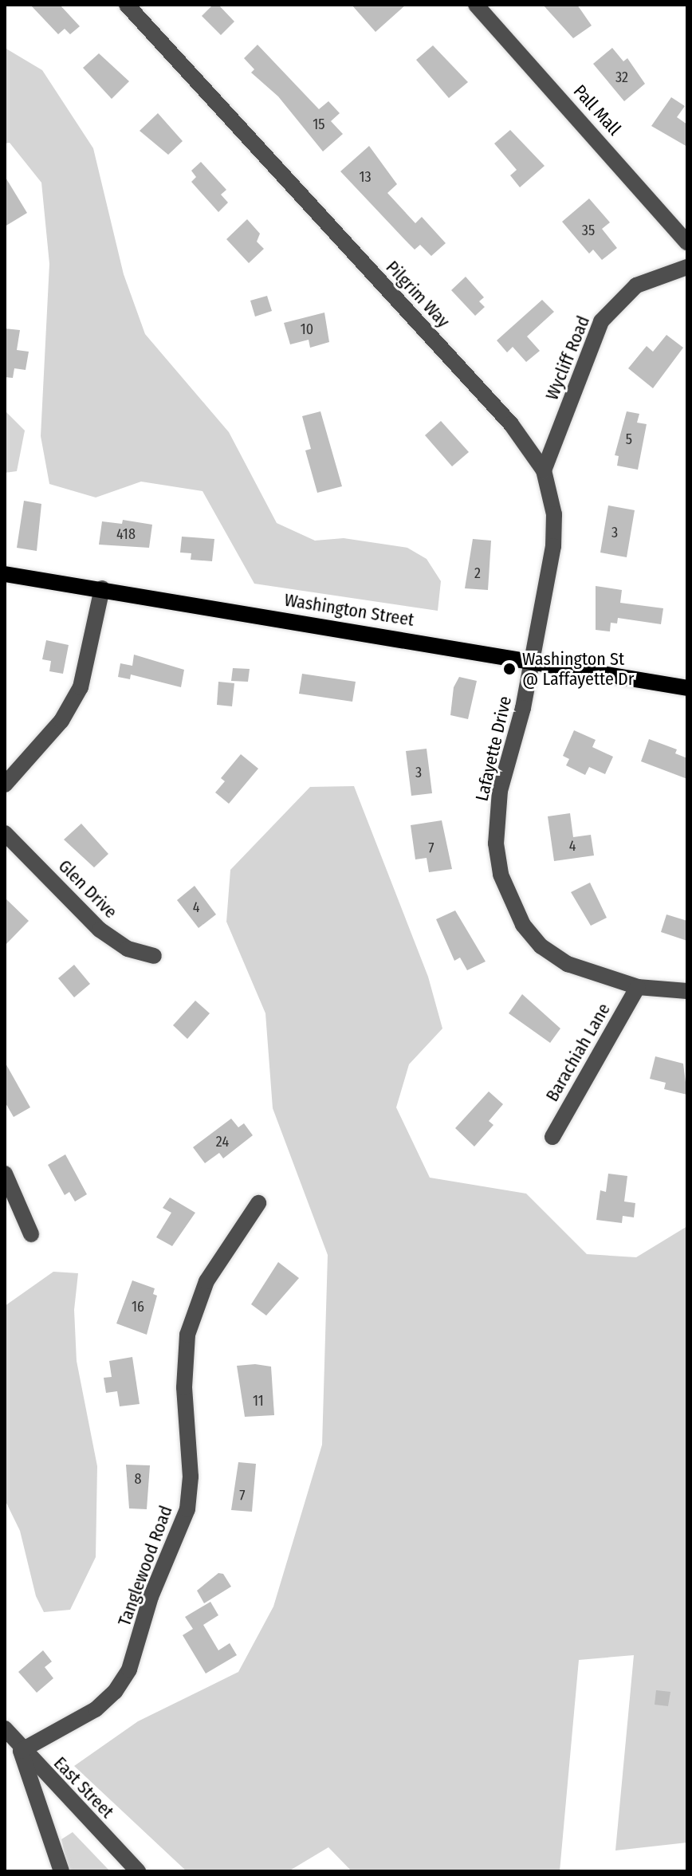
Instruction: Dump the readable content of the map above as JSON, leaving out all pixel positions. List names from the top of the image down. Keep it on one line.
{"streets":{"main road":["Washington Street"],"street":["Pall Mall","Pilgrim Way","Wycliff Road","Lafayette Drive","Glen Drive","Barachiah Lane","Tanglewood Road","East Street"]},"crossings":[["Pilgrim Way","Wycliff Road"],["Pilgrim Way","Washington Street"],["Pilgrim Way","Lafayette Drive"],["Washington Street","Lafayette Drive"],["Lafayette Drive","Barachiah Lane"],["Tanglewood Road","East Street"]],"places":["Washington St @ Laffayette Dr"],"house_numbers":["32","15","13","35","10","5","3","418","2","3","4","7","4","24","16","11","8","7"]}
